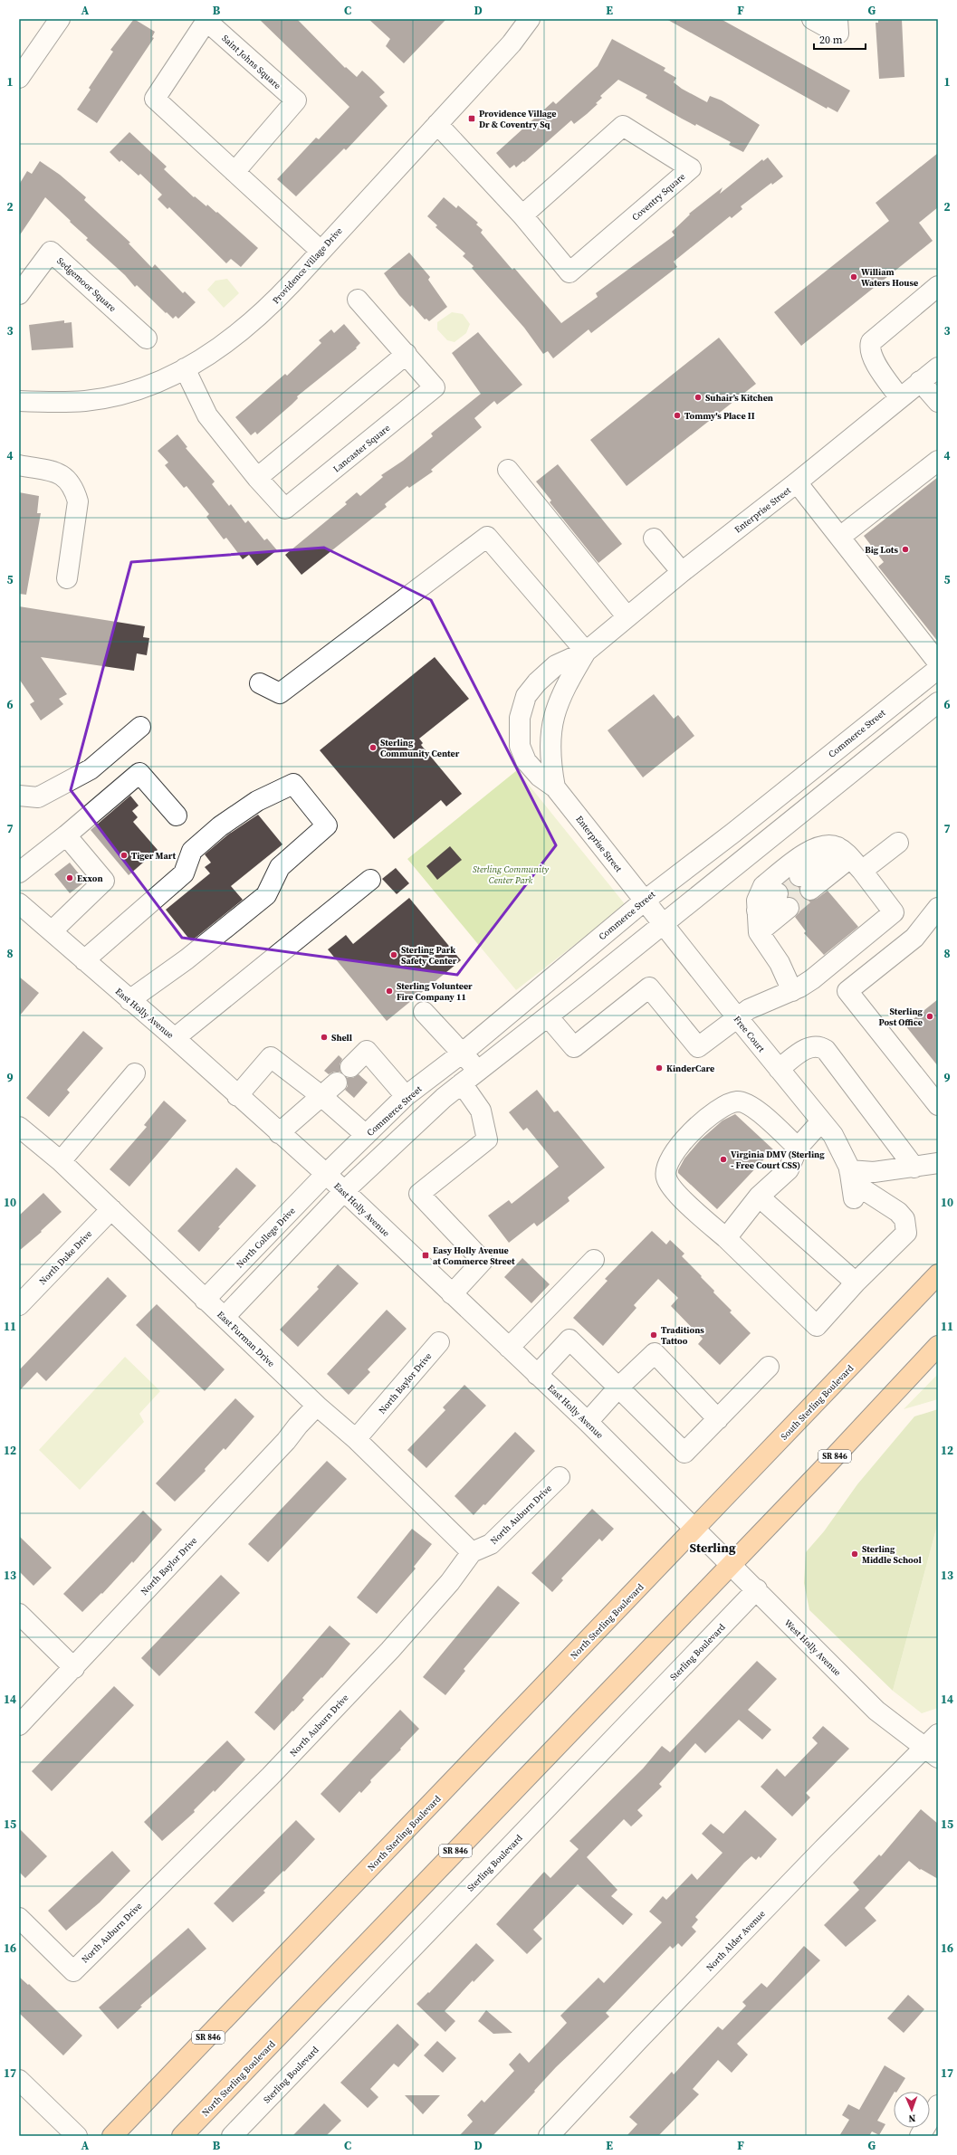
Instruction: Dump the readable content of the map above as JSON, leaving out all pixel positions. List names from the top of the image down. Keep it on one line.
{"streets":{"main road":["South Sterling Boulevard","SR 846","North Sterling Boulevard"],"street":["Saint Johns Square","Coventry Square","Providence Village Drive","Sedgemoor Square","Lancaster Square","Enterprise Street","Commerce Street","East Holly Avenue","Free Court","North College Drive","North Duke Drive","East Furman Drive","North Baylor Drive","North Auburn Drive","West Holly Avenue","Sterling Boulevard","North Alder Avenue"]},"crossings":[["Saint Johns Square","Providence Village Drive"],["Coventry Square","Providence Village Drive"],["Providence Village Drive","Lancaster Square"],["Enterprise Street","Commerce Street"],["Enterprise Street","Free Court"],["Commerce Street","East Holly Avenue"],["Commerce Street","Free Court"],["Commerce Street","North College Drive"],["East Holly Avenue","North College Drive"],["East Holly Avenue","South Sterling Boulevard"],["East Holly Avenue","North Sterling Boulevard"],["East Holly Avenue","West Holly Avenue"],["North College Drive","East Furman Drive"],["North Duke Drive","East Furman Drive"],["East Furman Drive","North Baylor Drive"],["East Furman Drive","North Auburn Drive"],["South Sterling Boulevard","North Sterling Boulevard"],["South Sterling Boulevard","West Holly Avenue"],["SR 846","North Sterling Boulevard"],["SR 846","West Holly Avenue"],["North Sterling Boulevard","West Holly Avenue"],["West Holly Avenue","Sterling Boulevard"],["West Holly Avenue","North Alder Avenue"]],"districts":["Sterling"],"parks":["Sterling Community Center Park"],"places":{"transit":["Providence Village Dr & Coventry Sq","Easy Holly Avenue at Commerce Street"],"other":["William Waters House","Suhair’s Kitchen","Tommy's Place II","Big Lots","Sterling Community Center","Tiger Mart","Exxon","Sterling Park Safety Center","Sterling Volunteer Fire Company 11","Sterling Post Office","Shell","KinderCare","Virginia DMV (Sterling - Free Court CSS)","Traditions Tattoo","Sterling Middle School"]},"scale_bar":"20 m","north":"bottom","grid":{"columns":["A","B","C","D","E","F","G"],"rows":["1","2","3","4","5","6","7","8","9","10","11","12","13","14","15","16","17"]}}
